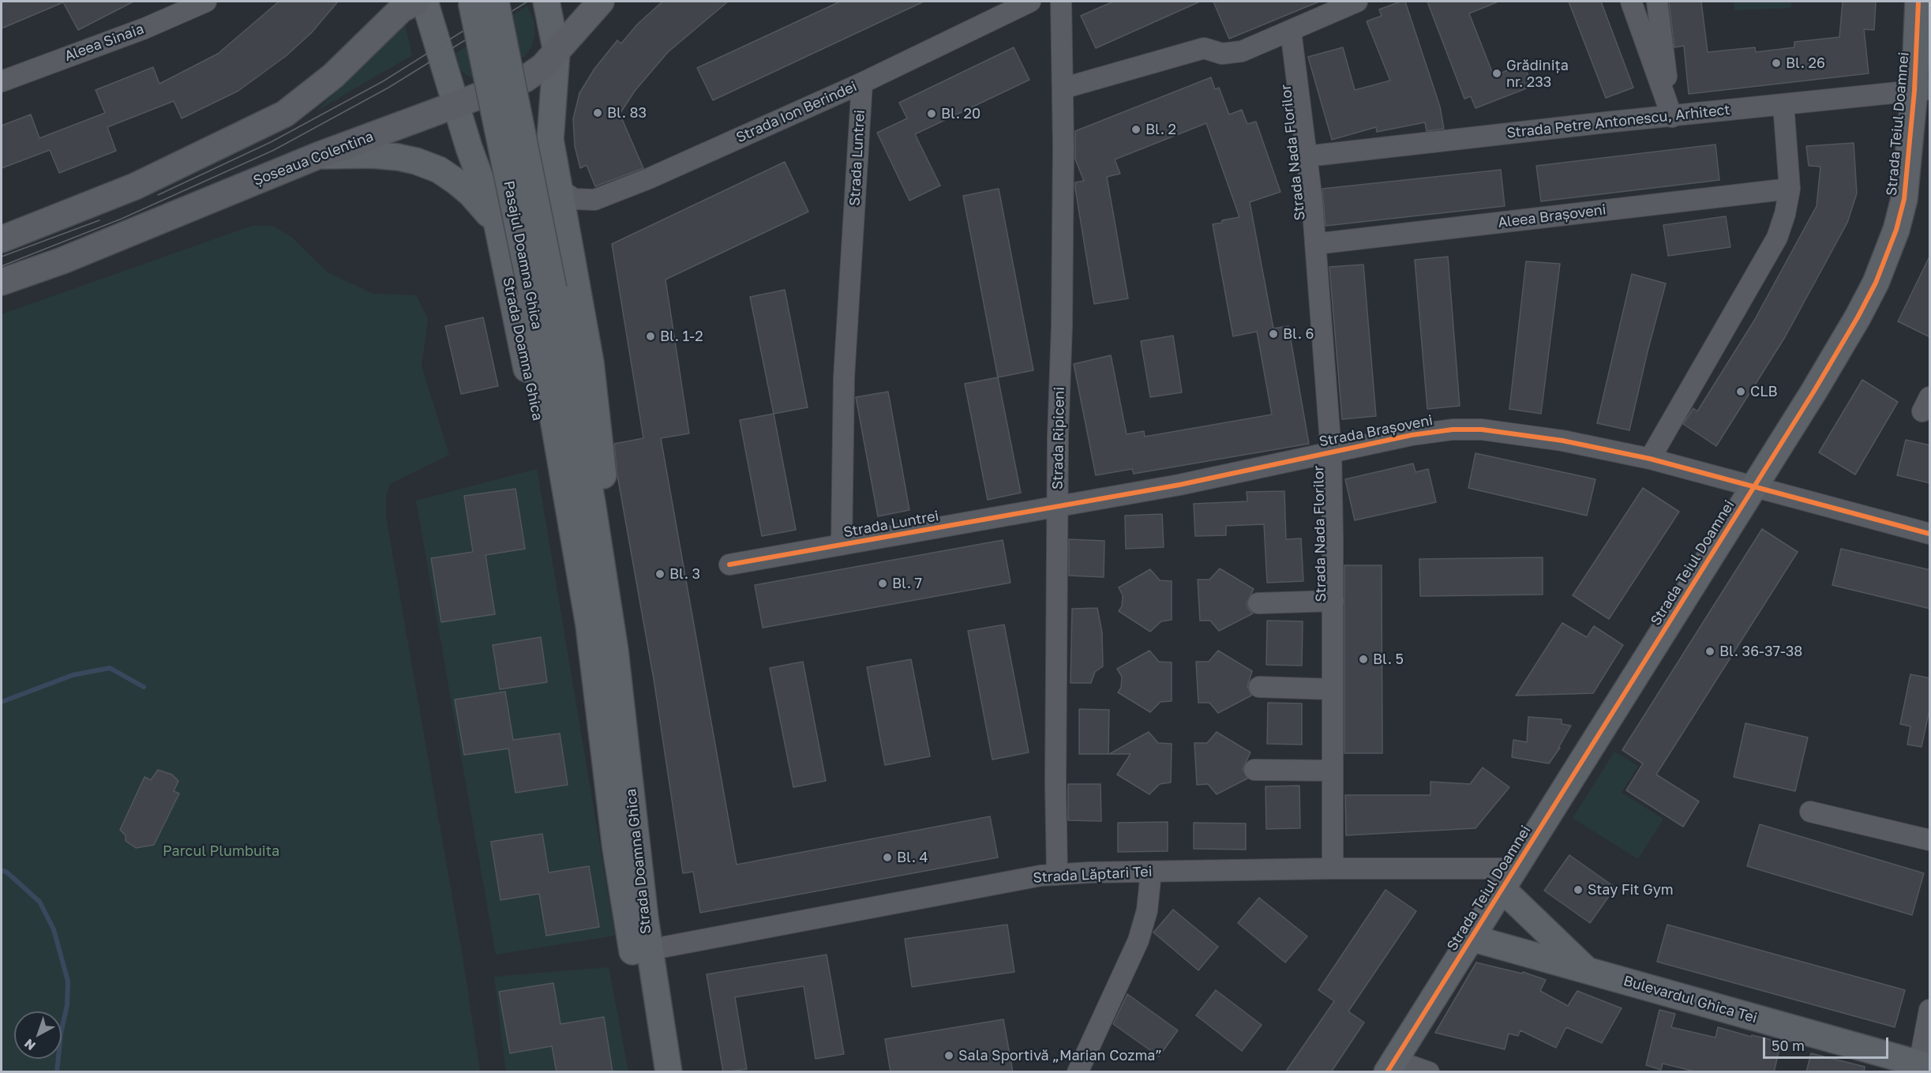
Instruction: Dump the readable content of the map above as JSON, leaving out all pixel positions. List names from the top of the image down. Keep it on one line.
{"streets":{"main road":["Strada Teiul Doamnei","Șoseaua Colentina","Pasajul Doamna Ghica","Strada Doamna Ghica","Bulevardul Ghica Tei"],"street":["Aleea Sinaia","Strada Ion Berindei","Strada Petre Antonescu, Arhitect","Strada Nada Florilor","Strada Luntrei","Aleea Brașoveni","Strada Brașoveni","Strada Ripiceni","Strada Lăptari Tei"]},"crossings":[["Strada Ion Berindei","Strada Luntrei"],["Strada Ion Berindei","Strada Doamna Ghica"],["Strada Petre Antonescu, Arhitect","Strada Teiul Doamnei"],["Strada Petre Antonescu, Arhitect","Strada Nada Florilor"],["Strada Teiul Doamnei","Strada Brașoveni"],["Strada Teiul Doamnei","Strada Lăptari Tei"],["Strada Teiul Doamnei","Bulevardul Ghica Tei"],["Strada Nada Florilor","Aleea Brașoveni"],["Strada Nada Florilor","Strada Brașoveni"],["Strada Nada Florilor","Strada Lăptari Tei"],["Strada Luntrei","Strada Brașoveni"],["Strada Luntrei","Strada Ripiceni"],["Șoseaua Colentina","Strada Doamna Ghica"],["Pasajul Doamna Ghica","Strada Doamna Ghica"],["Strada Doamna Ghica","Strada Lăptari Tei"],["Strada Brașoveni","Strada Ripiceni"],["Strada Ripiceni","Strada Lăptari Tei"],["Strada Lăptari Tei","Bulevardul Ghica Tei"]],"parks":["Parcul Plumbuita"],"places":["Bl. 26","Grădinița nr. 233","Bl. 83","Bl. 20","Bl. 2","Bl. 6","Bl. 1-2","CLB","Bl. 3","Bl. 7","Bl. 36-37-38","Bl. 5","Bl. 4","Stay Fit Gym","Sala Sportivă „Marian Cozma”"],"scale_bar":"50 m","north":"bottom left"}
